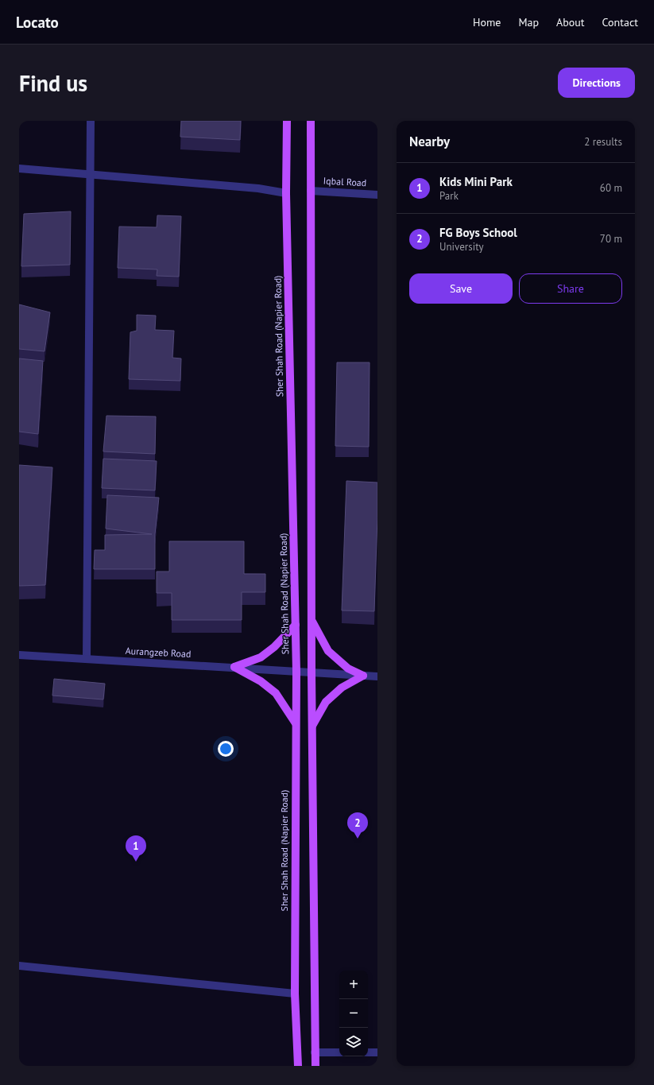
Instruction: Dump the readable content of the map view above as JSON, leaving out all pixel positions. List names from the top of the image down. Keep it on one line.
{"streets":{"main road":["Sher Shah Road (Napier Road)"],"street":["Iqbal Road","Aurangzeb Road"]},"crossings":[["Sher Shah Road (Napier Road)","Aurangzeb Road"]],"page":{"header":"Locato","nav":["Home","Map","About","Contact"],"buttons":["Directions",["Save","Share"]],"title":"Find us","heading":["Nearby","2 results"],"list":[{"mark":"1","name":"Kids Mini Park","note":"Park","value":"60 m"},{"mark":"2","name":"FG Boys School","note":"University","value":"70 m"}],"pins":["2","1"],"map_buttons":["+","−"]}}
